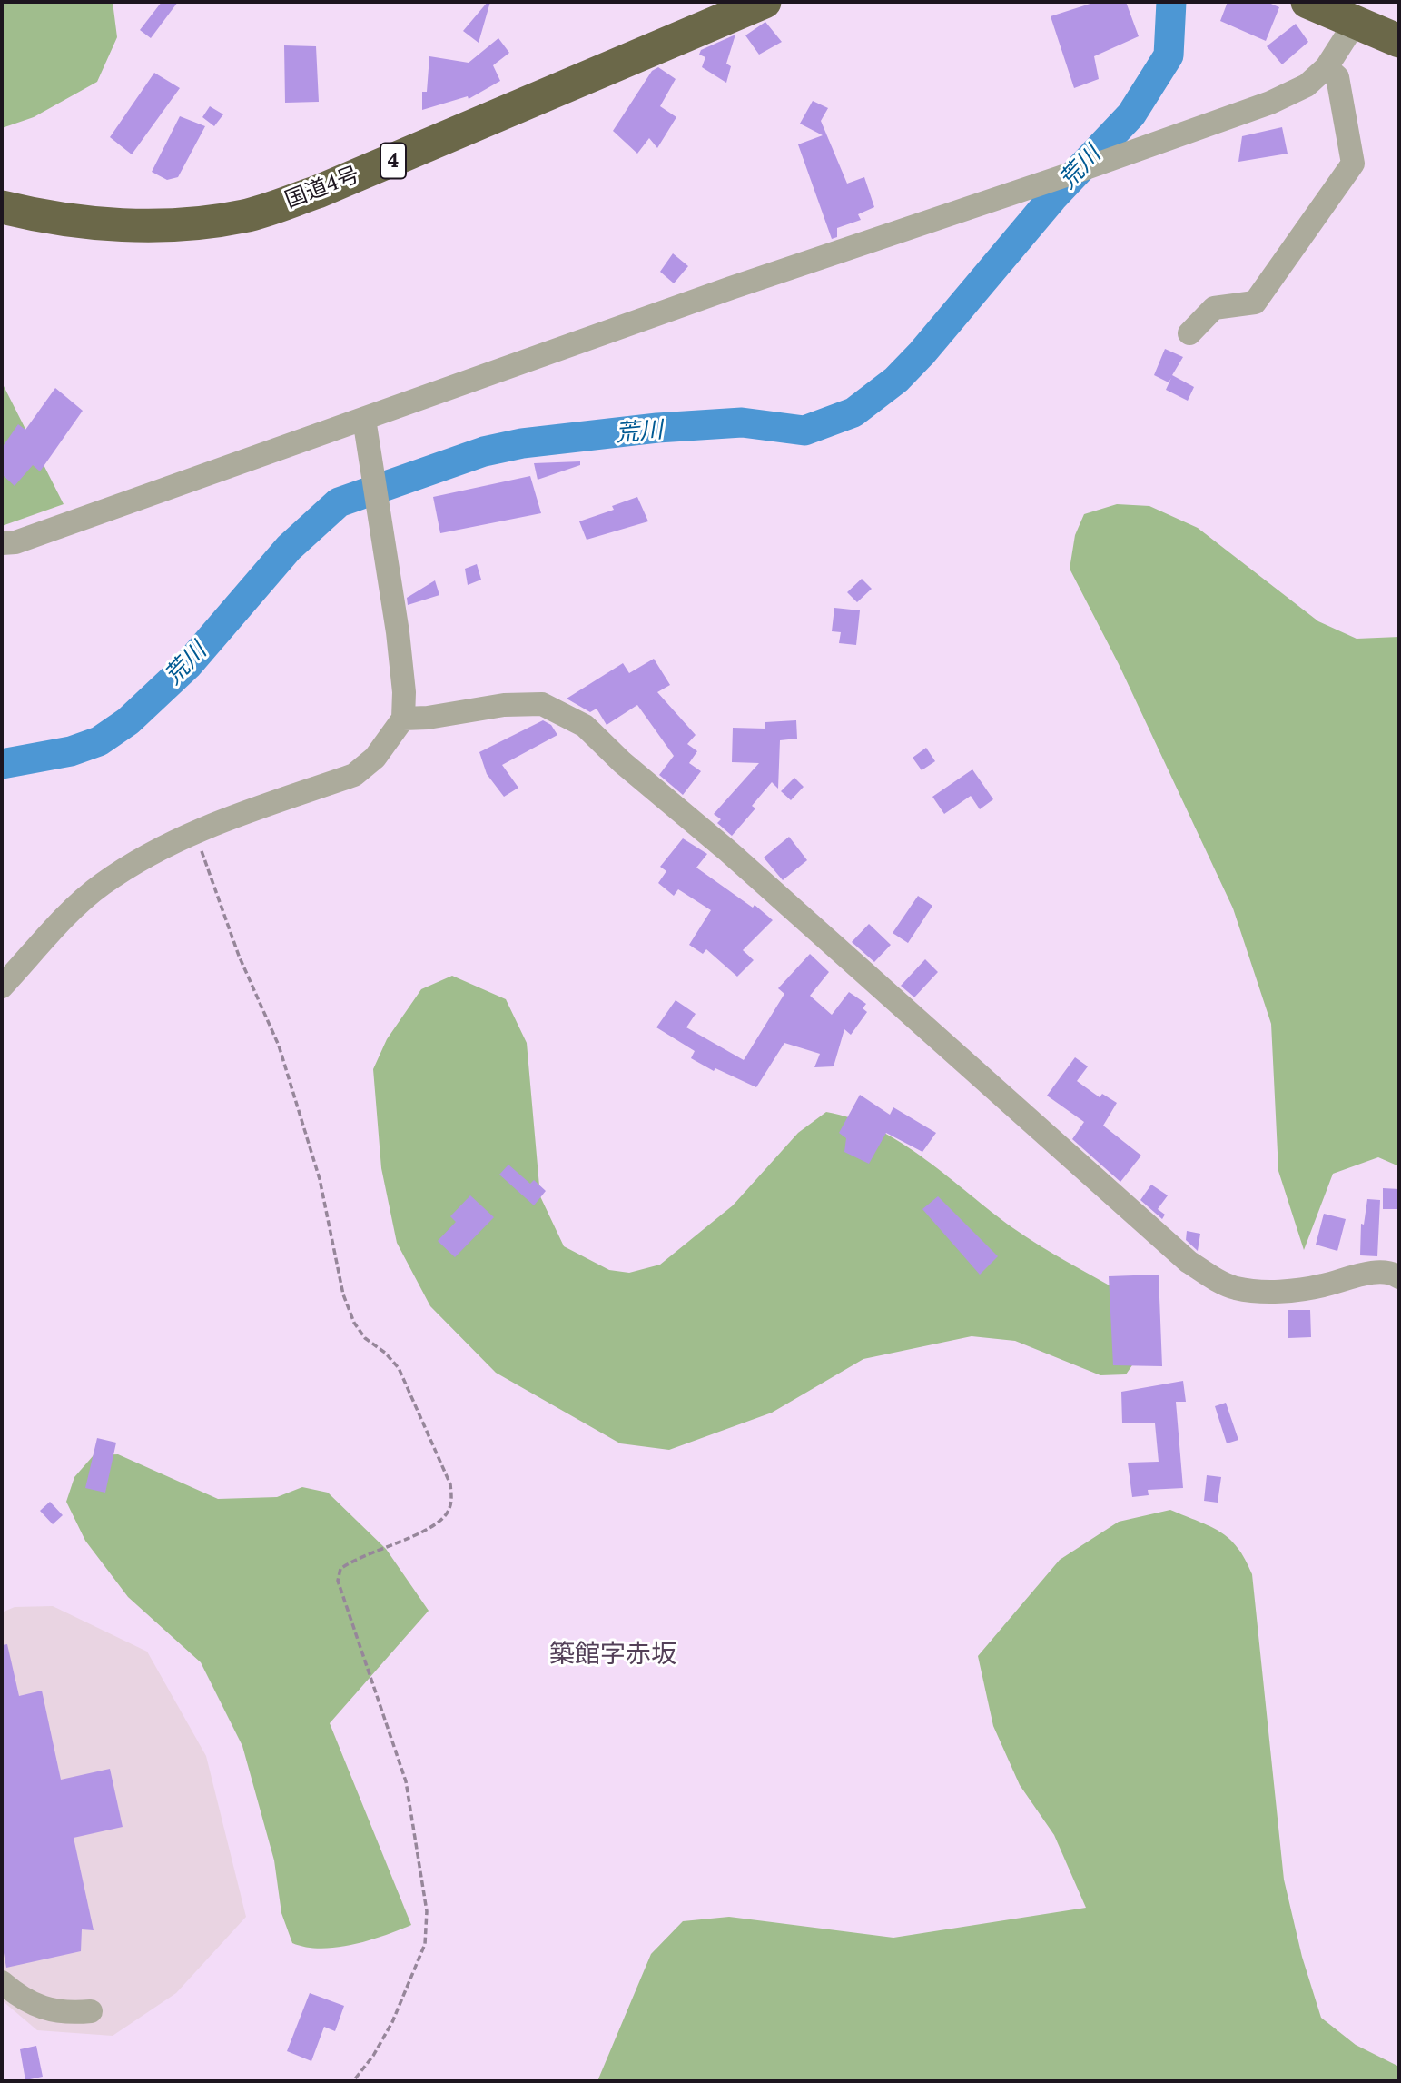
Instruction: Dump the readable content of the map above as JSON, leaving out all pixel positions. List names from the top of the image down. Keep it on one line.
{"streets":{"highway":["4","国道4号"]},"districts":["築館字赤坂"],"water":["荒川"]}
